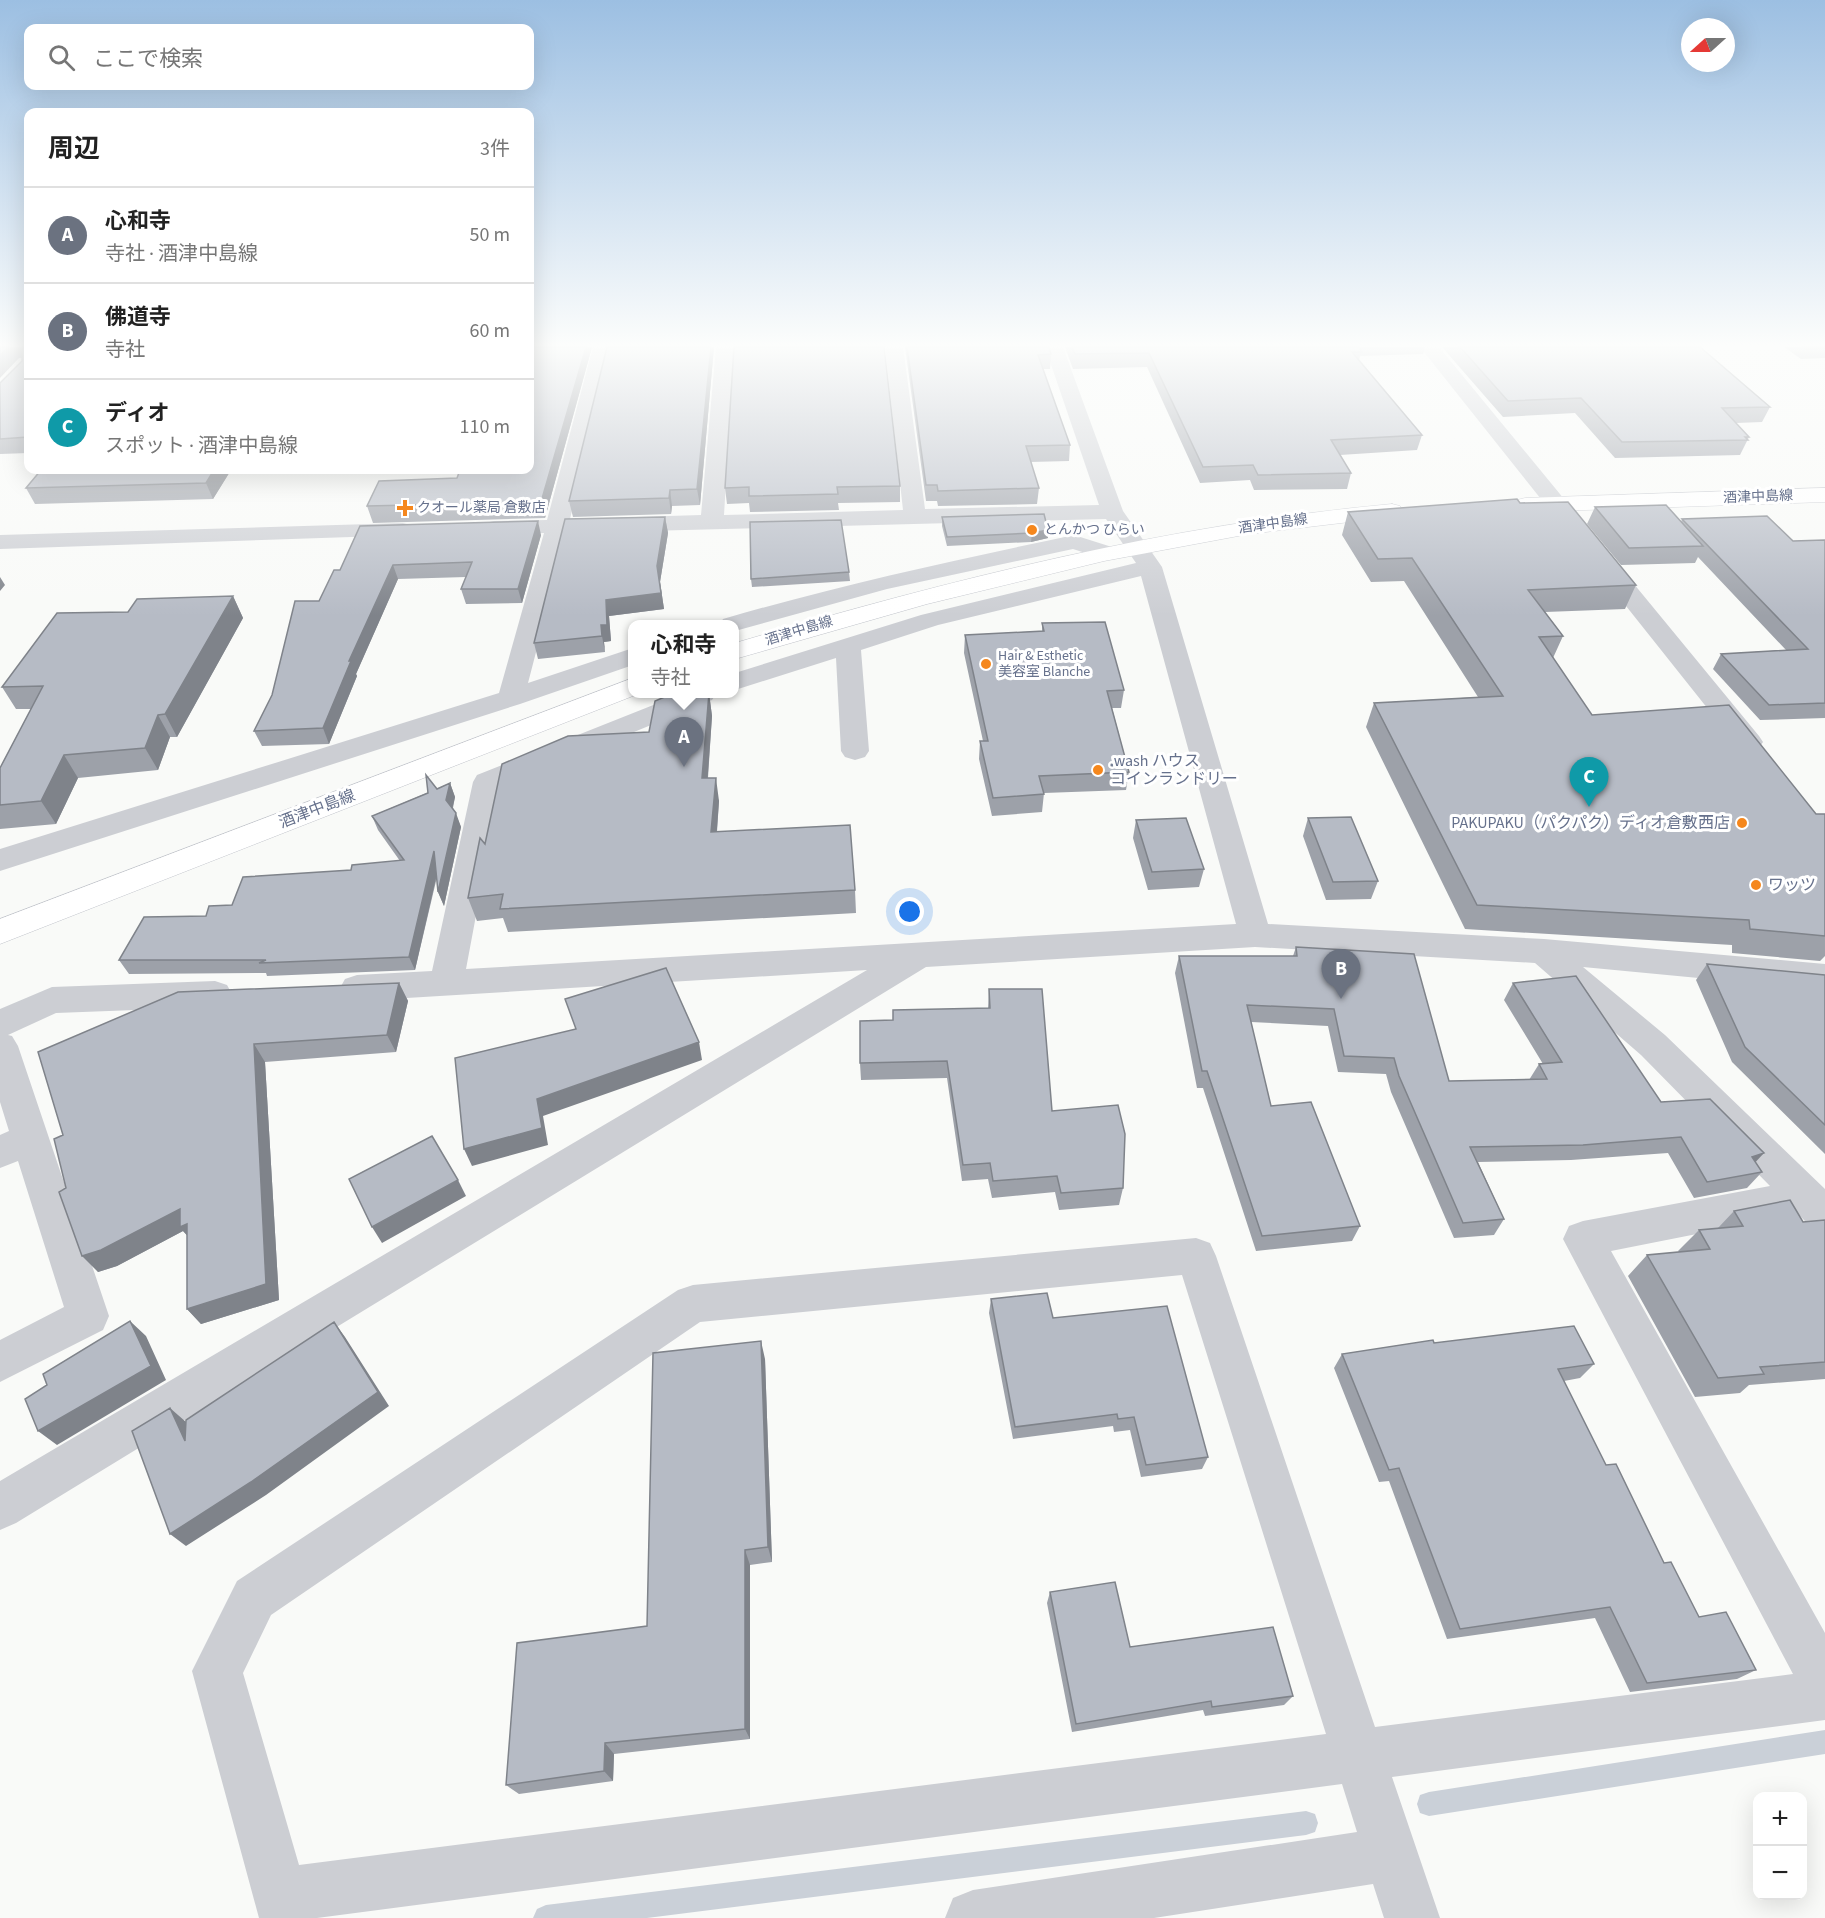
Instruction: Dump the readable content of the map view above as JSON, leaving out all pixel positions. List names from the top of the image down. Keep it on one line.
{"streets":{"main road":["酒津中島線"]},"places":{"health":["クオール薬局 倉敷店"],"other":["とんかつ ひらい","Hair & Esthetic 美容室 Blanche",".wash ハウス コインランドリー","PAKUPAKU（パクパク）ディオ倉敷西店","ワッツ"]},"north":"left","page":{"search":"ここで検索","heading":["周辺","3件"],"list":[{"mark":"A","name":"心和寺","note":"寺社 · 酒津中島線","value":"50 m"},{"mark":"B","name":"佛道寺","note":"寺社","value":"60 m"},{"mark":"C","name":"ディオ","note":"スポット · 酒津中島線","value":"110 m"}],"popup":["心和寺","寺社"],"pins":["A","C","B"],"map_buttons":["+","−"]}}
